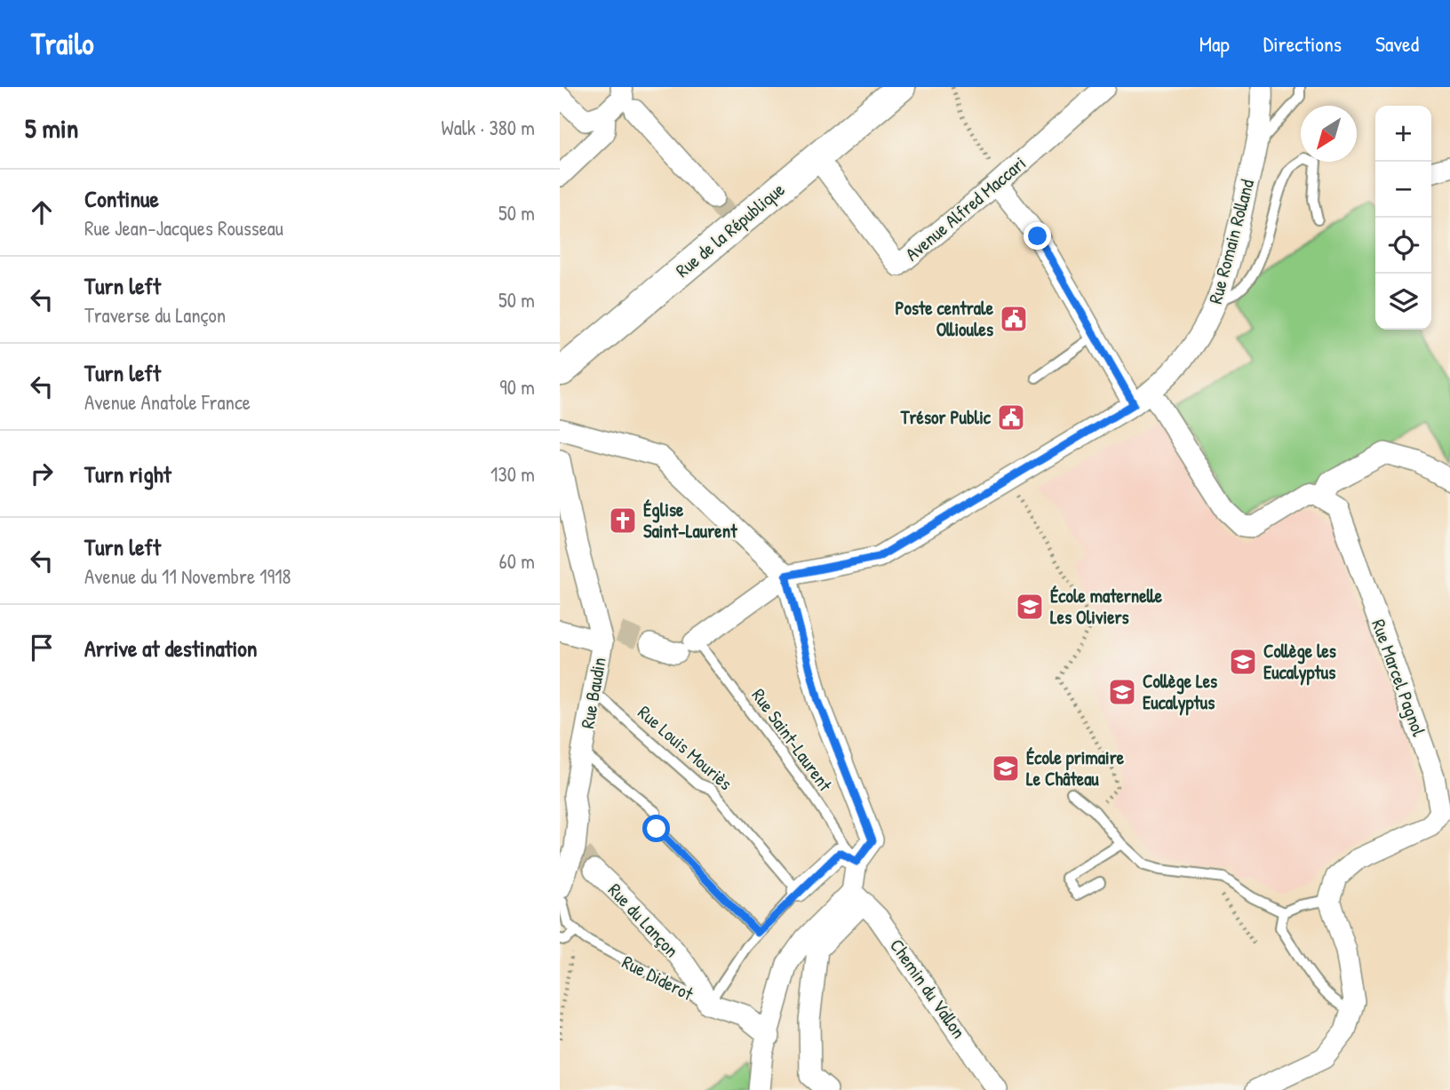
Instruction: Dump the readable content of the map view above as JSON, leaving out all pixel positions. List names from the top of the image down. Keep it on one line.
{"streets":{"main road":["Rue de la République"],"street":["Avenue Alfred Maccari","Rue Romain Rolland","Rue Marcel Pagnol","Rue Baudin","Rue du Lançon","Rue Diderot","Chemin du Vallon"],"lane":["Rue Saint-Laurent","Rue Louis Mouriès"]},"crossings":[["Avenue Alfred Maccari","Rue de la République"],["Rue Baudin","Rue Louis Mouriès"],["Rue Baudin","Rue Diderot"],["Rue du Lançon","Rue Diderot"]],"places":{"public building":["Poste centrale Ollioules","Trésor Public"],"church":["Église Saint-Laurent"],"school or university":["École maternelle Les Oliviers","Collège les Eucalyptus","Collège Les Eucalyptus","École primaire Le Château"]},"north":"bottom left","page":{"header":"Trailo","nav":["Map","Directions","Saved"],"heading":["5 min","Walk · 380 m"],"map_buttons":["+","−"],"list":[["Continue","Rue Jean-Jacques Rousseau","50 m"],["Turn left","Traverse du Lançon","50 m"],["Turn left","Avenue Anatole France","90 m"],["Turn right","130 m"],["Turn left","Avenue du 11 Novembre 1918","60 m"],"Arrive at destination"]}}
